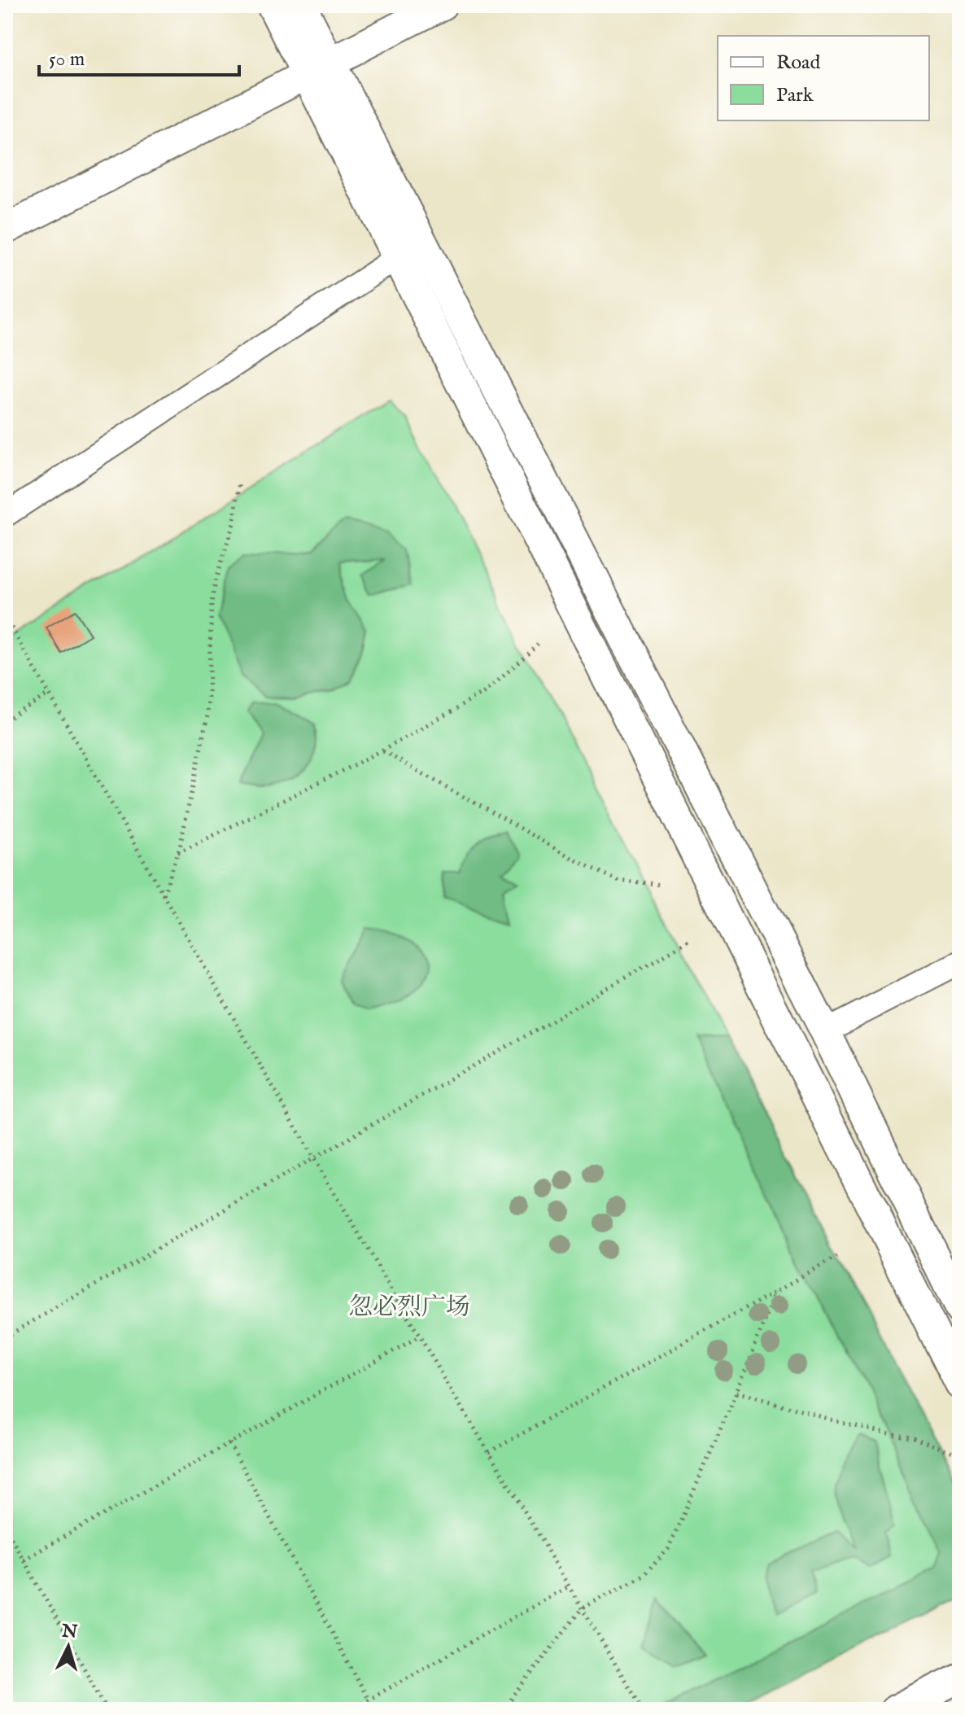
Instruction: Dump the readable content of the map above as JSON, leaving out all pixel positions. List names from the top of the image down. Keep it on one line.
{"parks":["忽必烈广场"],"legend":["Road","Park"],"scale_bar":"50 m","north":"top"}
